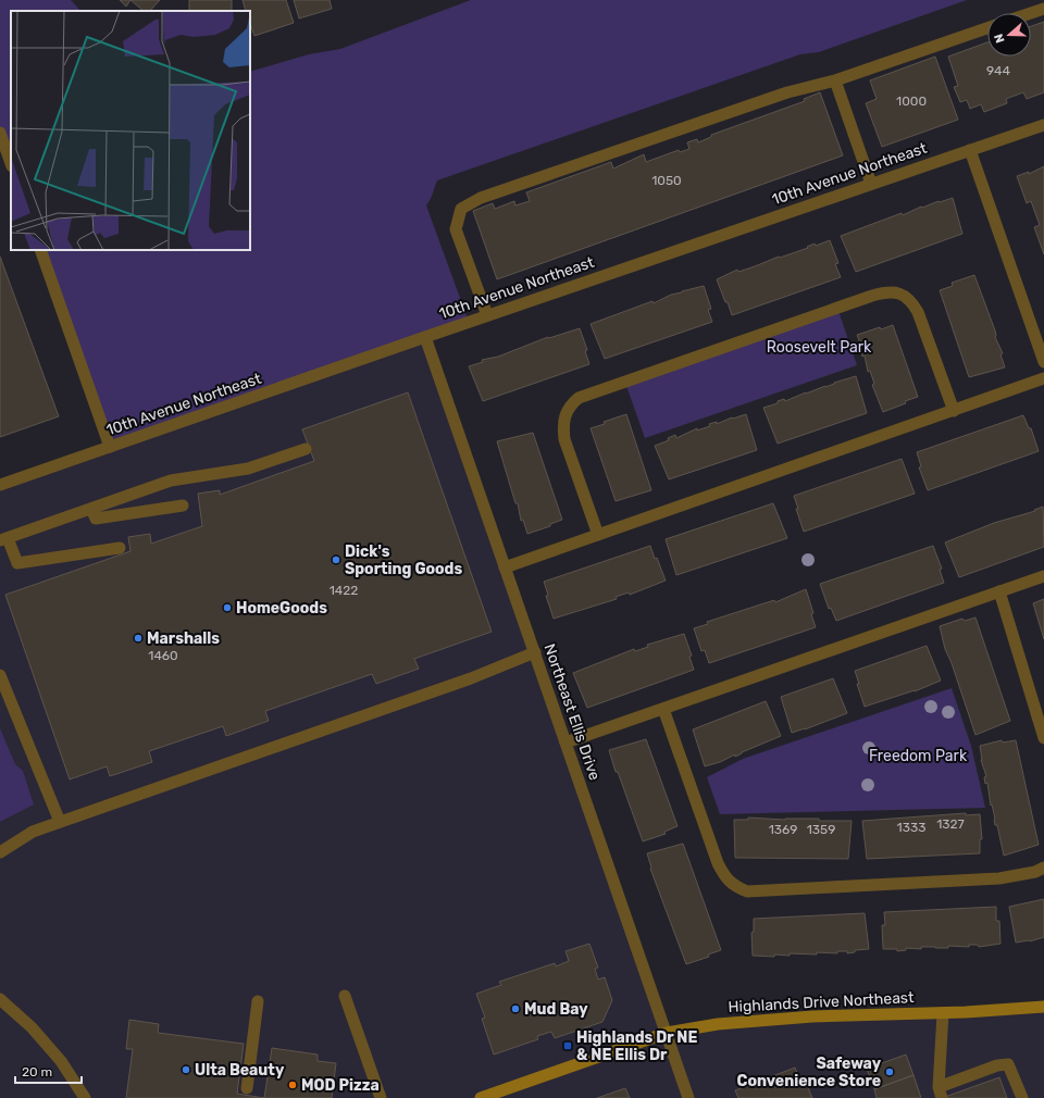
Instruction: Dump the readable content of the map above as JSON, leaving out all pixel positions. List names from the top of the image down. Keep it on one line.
{"streets":{"main road":["Highlands Drive Northeast"],"street":["10th Avenue Northeast","Northeast Ellis Drive"]},"crossings":[["10th Avenue Northeast","Northeast Ellis Drive"],["Northeast Ellis Drive","Highlands Drive Northeast"]],"parks":["Roosevelt Park","Freedom Park"],"places":{"other":["Dick's Sporting Goods","HomeGoods","Marshalls","Mud Bay","Ulta Beauty","Safeway Convenience Store","MOD Pizza"],"transit":["Highlands Dr NE & NE Ellis Dr"]},"house_numbers":["944","1000","1050","1422","1460","1327","1333","1369","1359"],"scale_bar":"20 m","north":"left"}
